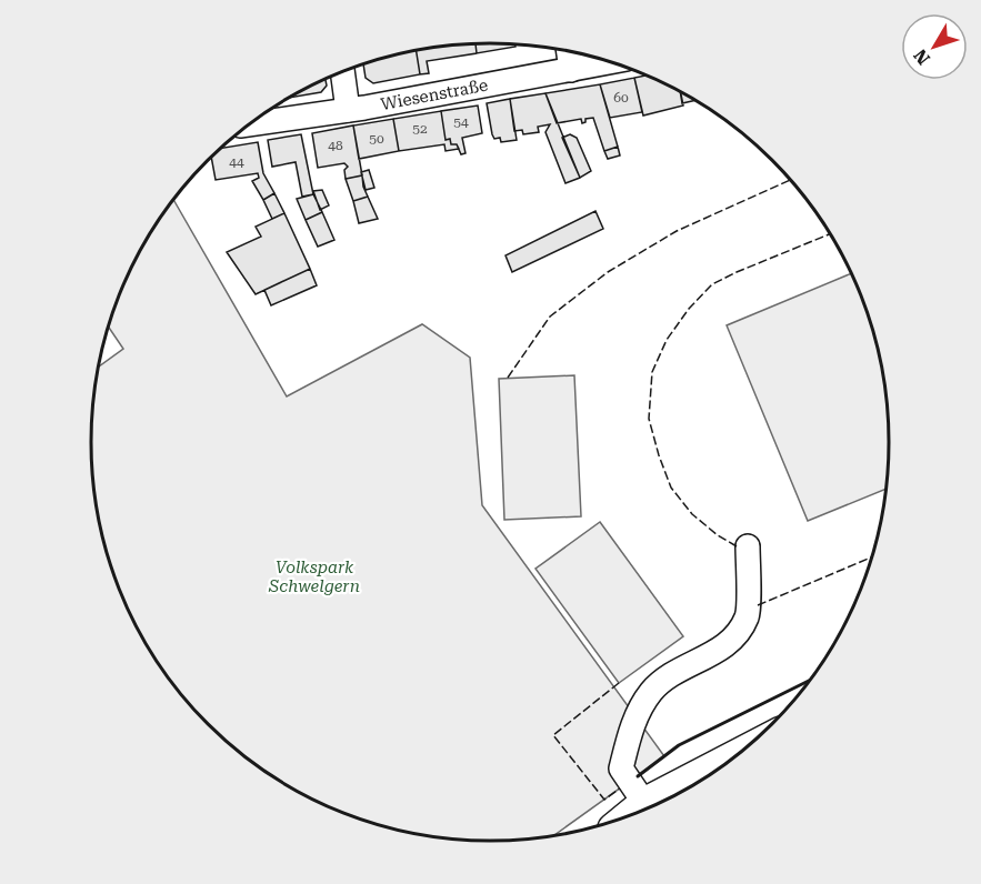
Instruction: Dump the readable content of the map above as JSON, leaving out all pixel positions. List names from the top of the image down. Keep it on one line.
{"streets":{"street":["Wiesenstraße"]},"parks":["Volkspark Schwelgern"],"house_numbers":["60","54","52","50","48","44"],"north":"bottom left"}
